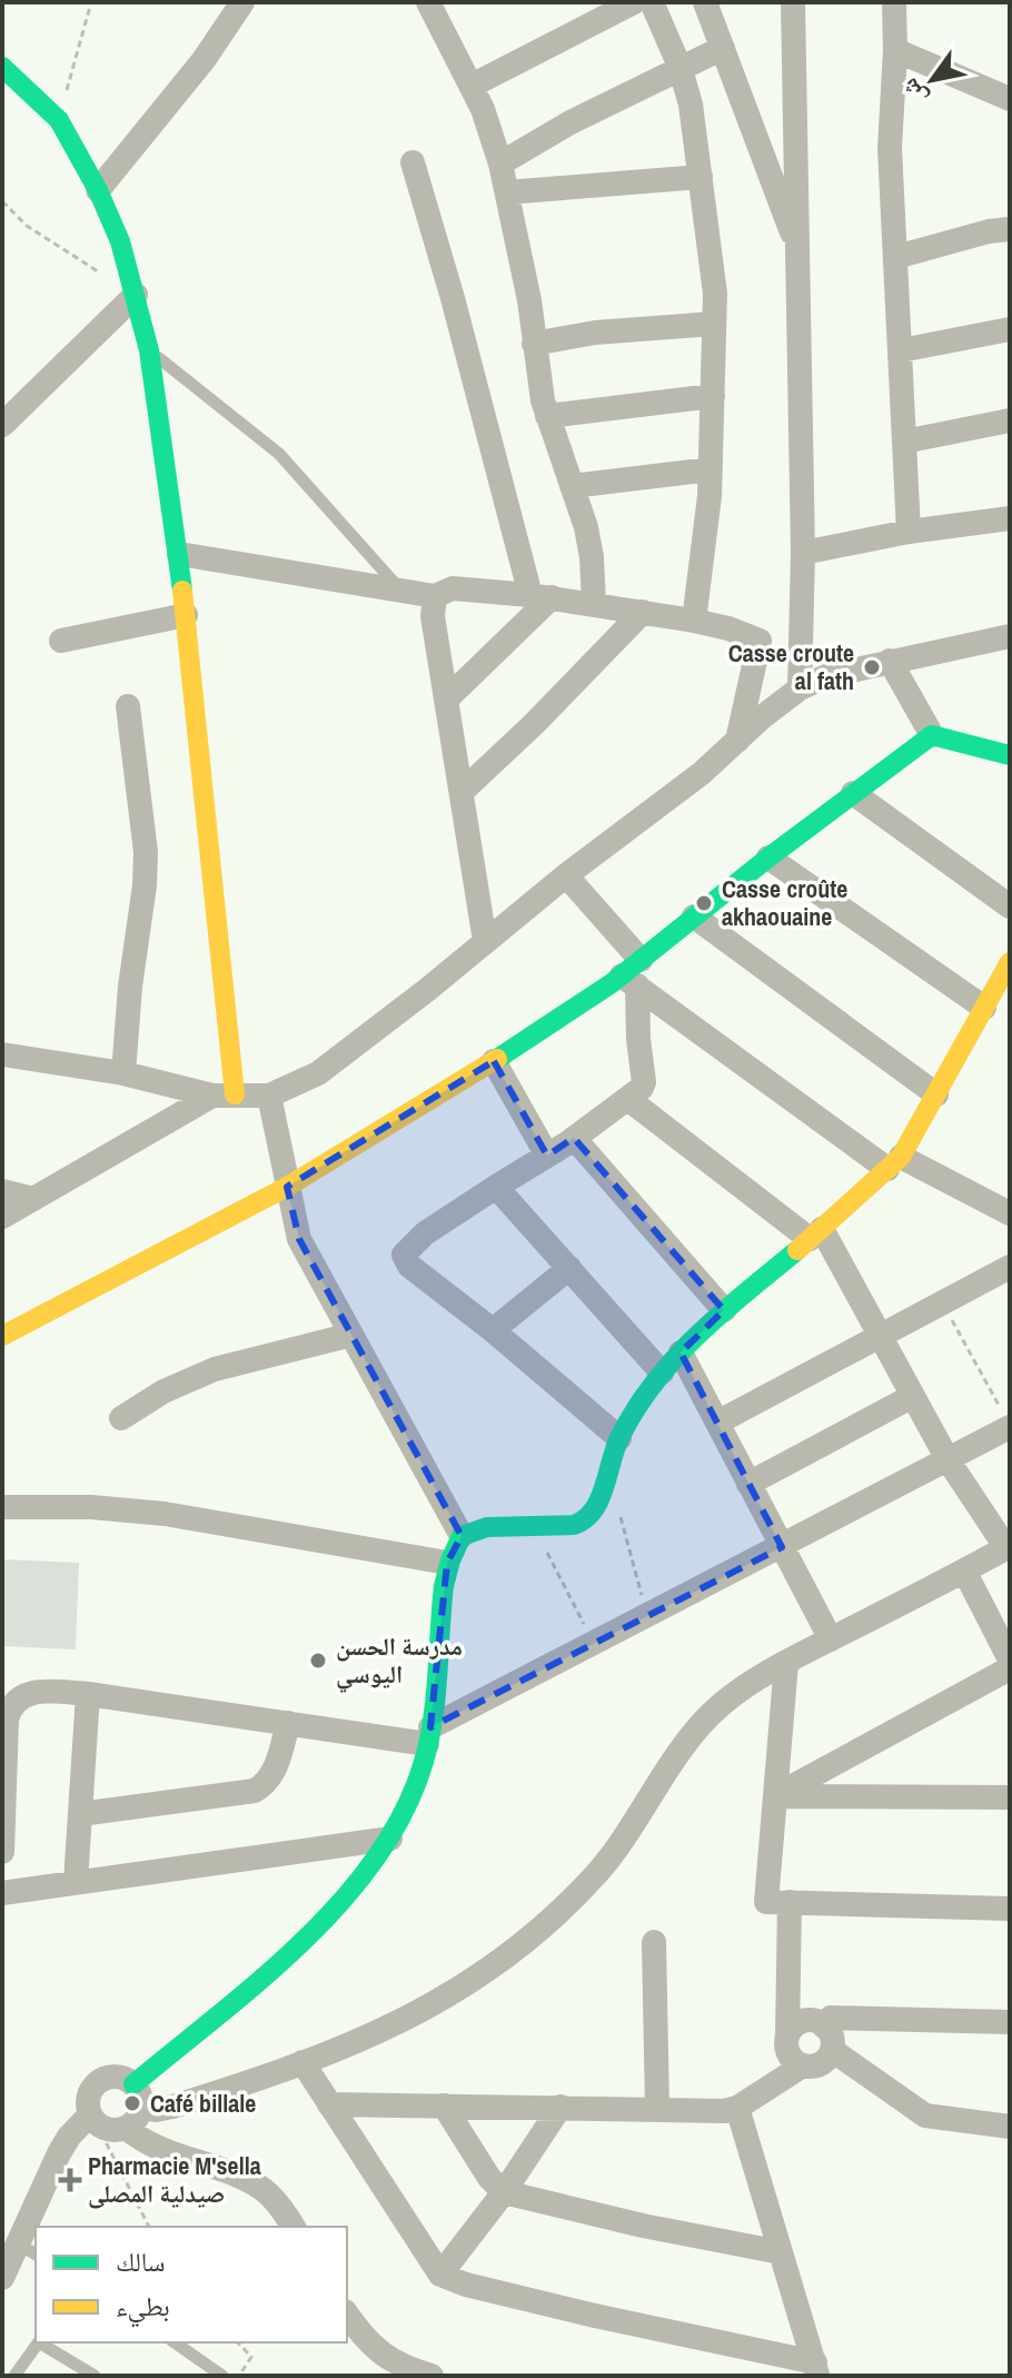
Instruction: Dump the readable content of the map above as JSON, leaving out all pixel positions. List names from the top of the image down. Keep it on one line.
{"places":{"other":["Casse croute al fath","Casse croûte akhaouaine","مدرسة الحسن اليوسي","Café billale"],"health":["Pharmacie M'sella صيدلية المصلى"]},"legend":["سالك","بطيء"],"north":"bottom left"}
